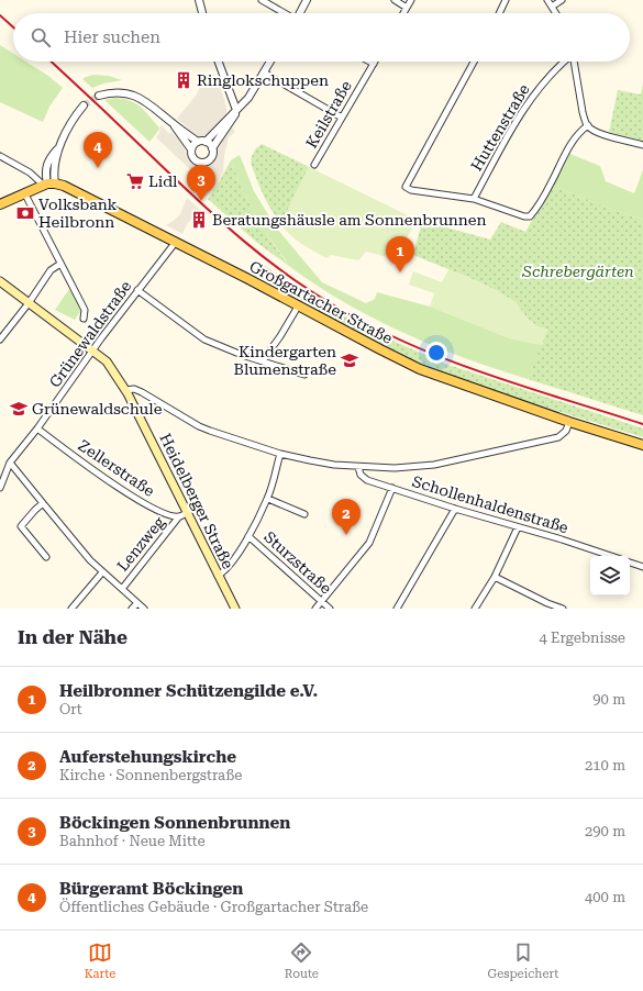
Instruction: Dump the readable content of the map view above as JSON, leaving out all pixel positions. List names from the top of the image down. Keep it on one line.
{"streets":{"main road":["Großgartacher Straße","Heidelberger Straße"],"street":["Keilstraße","Huttenstraße","Grünewaldstraße","Zellerstraße","Schollenhaldenstraße","Lenzweg","Sturzstraße"]},"crossings":[["Großgartacher Straße","Grünewaldstraße"],["Grünewaldstraße","Zellerstraße"],["Grünewaldstraße","Heidelberger Straße"],["Zellerstraße","Heidelberger Straße"],["Zellerstraße","Lenzweg"],["Heidelberger Straße","Lenzweg"]],"parks":["Schrebergärten"],"places":{"building":["Ringlokschuppen","Beratungshäusle am Sonnenbrunnen"],"supermarket":["Lidl"],"bank":["Volksbank Heilbronn"],"school or university":["Kindergarten Blumenstraße","Grünewaldschule"]},"page":{"search":"Hier suchen","pins":["4","3","1","2"],"heading":["In der Nähe","4 Ergebnisse"],"list":[{"mark":"1","name":"Heilbronner Schützengilde e.V.","note":"Ort","value":"90 m"},{"mark":"2","name":"Auferstehungskirche","note":"Kirche · Sonnenbergstraße","value":"210 m"},{"mark":"3","name":"Böckingen Sonnenbrunnen","note":"Bahnhof · Neue Mitte","value":"290 m"},{"mark":"4","name":"Bürgeramt Böckingen","note":"Öffentliches Gebäude · Großgartacher Straße","value":"400 m"}],"nav":["Karte","Route","Gespeichert"]}}
